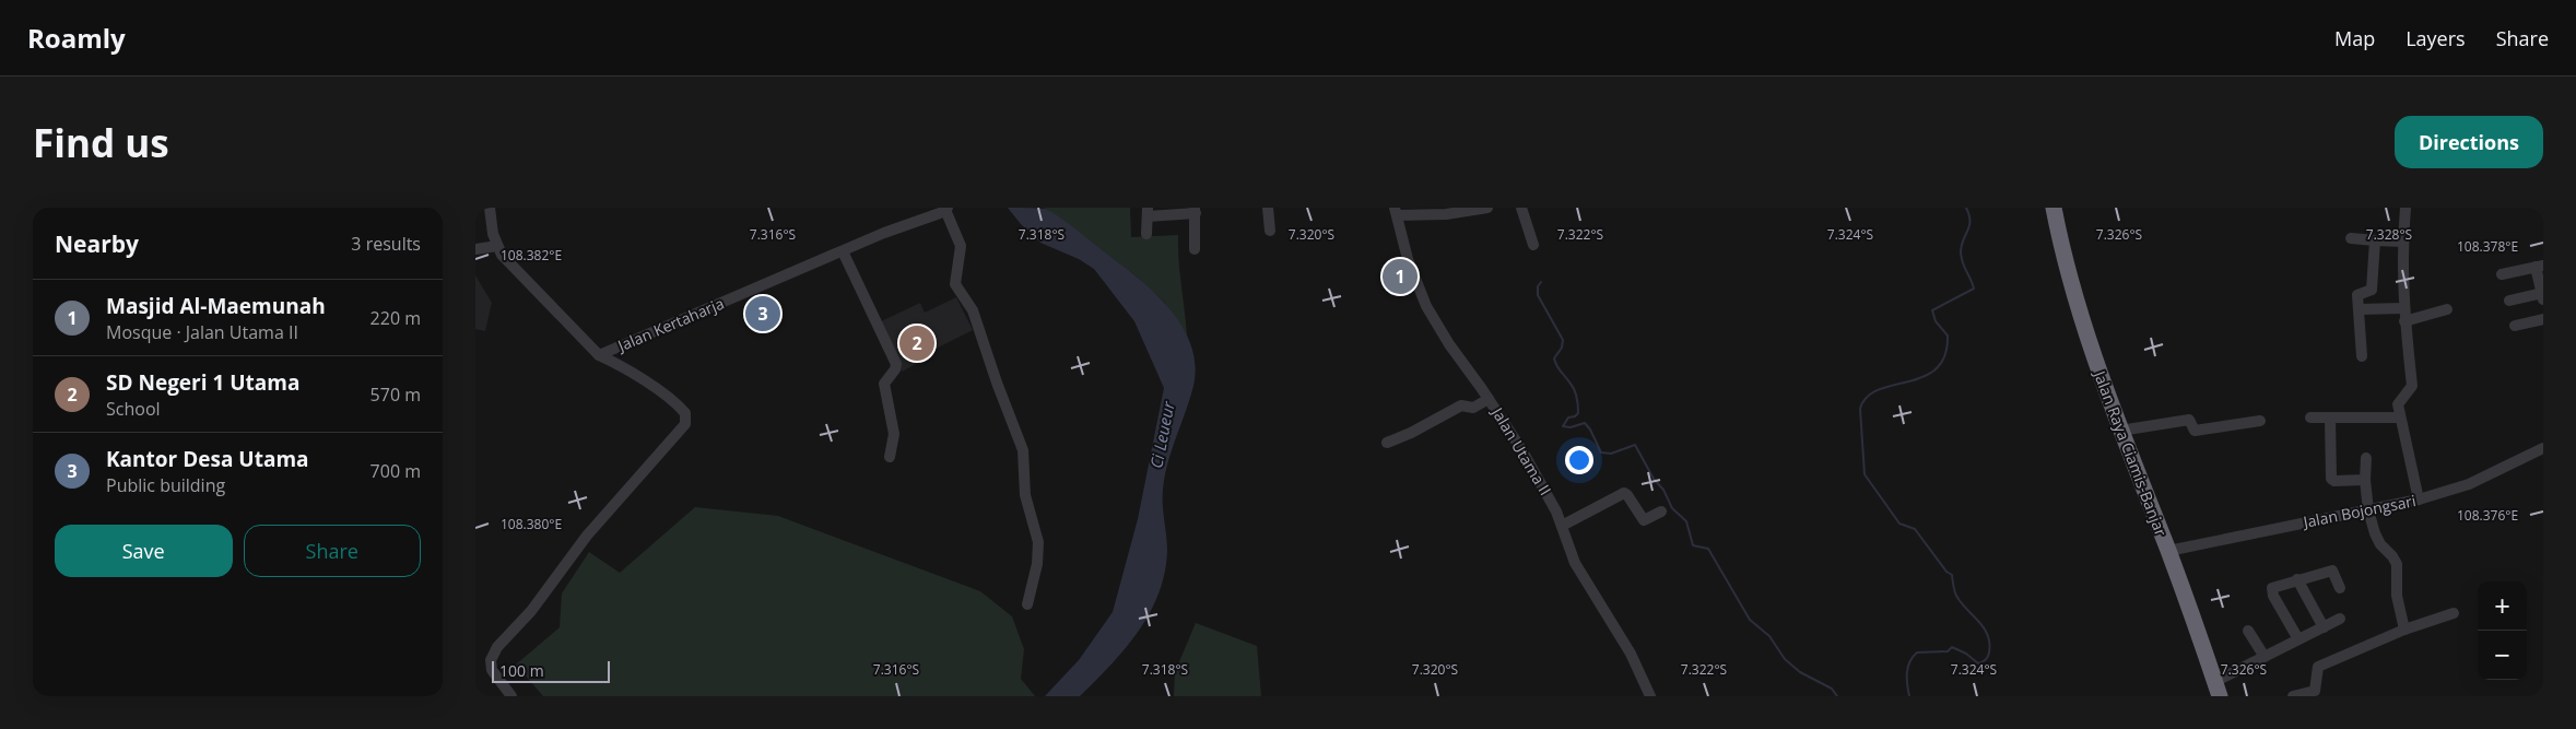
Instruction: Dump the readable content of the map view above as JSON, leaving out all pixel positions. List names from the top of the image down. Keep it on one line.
{"streets":{"highway":["Jalan Raya Ciamis-Banjar"],"street":["Jalan Kertaharja","Jalan Utama II","Jalan Bojongsari"]},"crossings":[["Jalan Raya Ciamis-Banjar","Jalan Bojongsari"]],"water":["Ci Leueur"],"scale_bar":"100 m","page":{"header":"Roamly","nav":["Map","Layers","Share"],"buttons":["Directions",["Save","Share"]],"title":"Find us","heading":["Nearby","3 results"],"pins":["1","3","2"],"list":[{"mark":"1","name":"Masjid Al-Maemunah","note":"Mosque · Jalan Utama II","value":"220 m"},{"mark":"2","name":"SD Negeri 1 Utama","note":"School","value":"570 m"},{"mark":"3","name":"Kantor Desa Utama","note":"Public building","value":"700 m"}],"map_buttons":["+","−"],"scale":"100 m"},"coordinates":["7.322°S","7.328°S","7.316°S","7.318°S","7.320°S","7.324°S","7.326°S","108.378°E","108.382°E","108.376°E","108.380°E"]}
